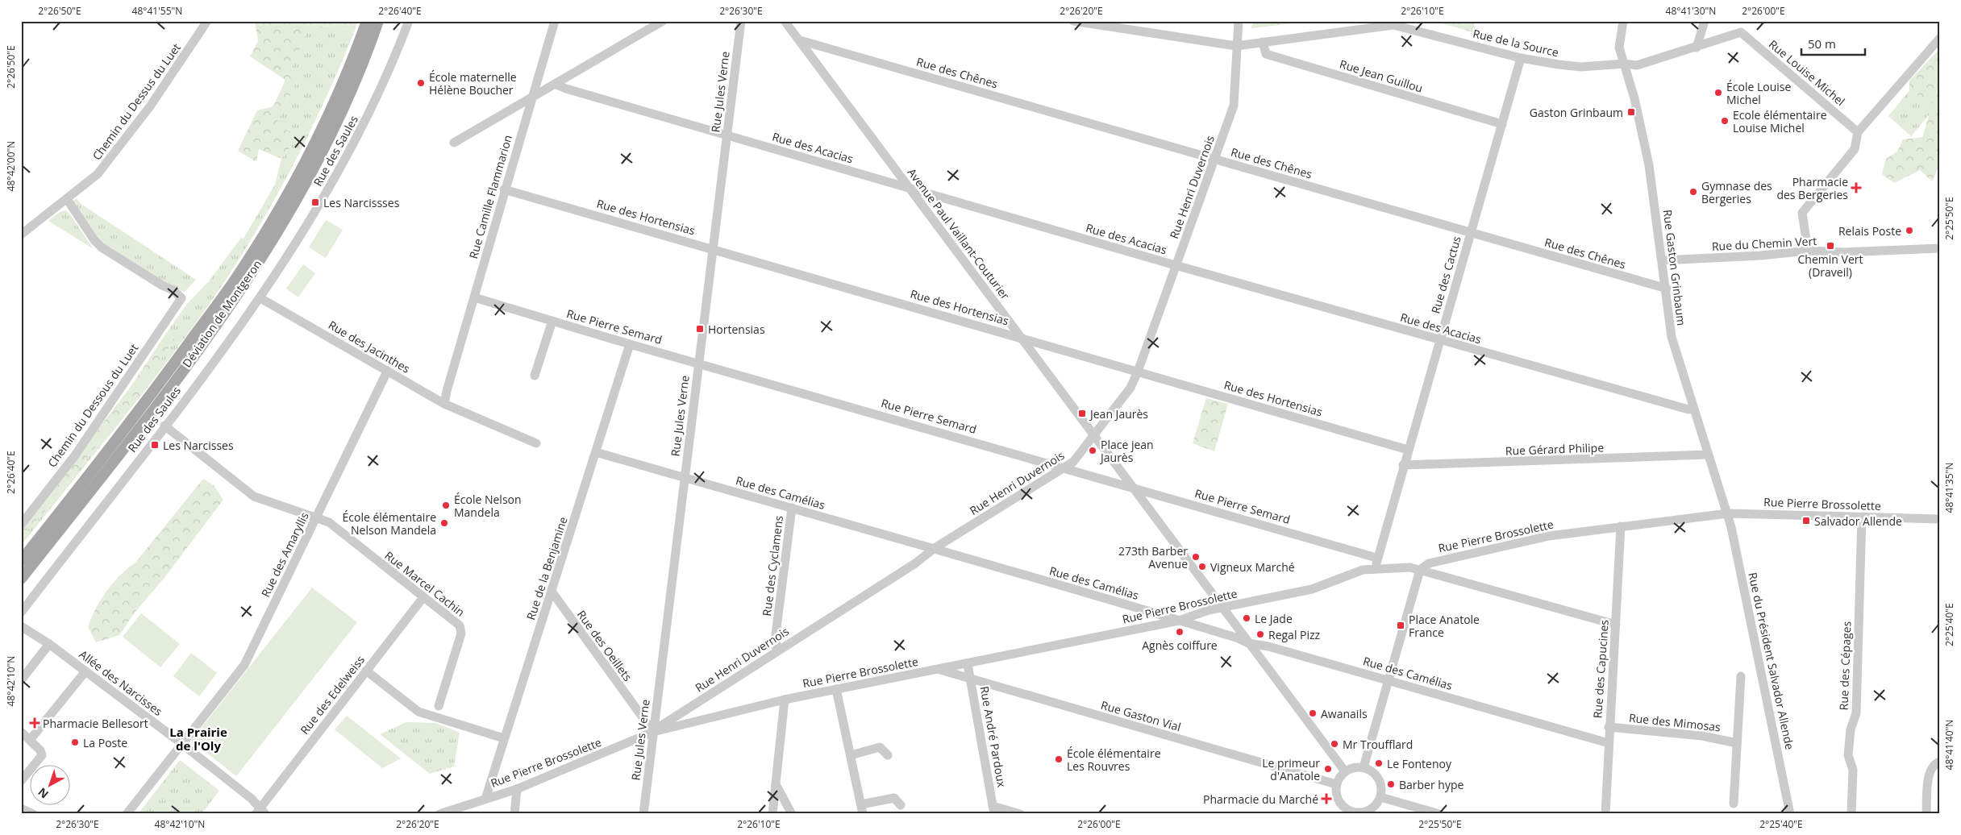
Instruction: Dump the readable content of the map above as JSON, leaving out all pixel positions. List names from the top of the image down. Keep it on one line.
{"streets":{"main road":["Déviation de Montgeron"],"street":["Rue de la Source","Rue des Chênes","Rue Louise Michel","Rue Jean Guillou","Rue Jules Verne","Chemin du Dessus du Luet","Rue des Acacias","Rue des Saules","Rue Henri Duvernois","Rue Camille Flammarion","Rue des Hortensias","Avenue Paul Vaillant-Couturier","Rue du Chemin Vert","Rue Gaston Grinbaum","Rue des Cactus","Rue Pierre Semard","Rue des Jacinthes","Chemin du Dessous du Luet","Rue Gérard Philipe","Rue des Camélias","Rue Pierre Brossolette","Rue des Amaryllis","Rue des Cyclamens","Rue de la Benjamine","Rue Marcel Cachin","Rue des Oeillets","Rue du Président Salvador Allende","Rue des Cépages","Rue des Capucines","Allée des Narcisses","Rue des Edelweiss","Rue Gaston Vial","Rue des Mimosas","Rue André Pardoux"]},"crossings":[["Rue de la Source","Rue Louise Michel"],["Rue de la Source","Rue Jean Guillou"],["Rue de la Source","Rue Henri Duvernois"],["Rue de la Source","Rue Gaston Grinbaum"],["Rue de la Source","Rue des Cactus"],["Rue des Chênes","Rue Henri Duvernois"],["Rue des Chênes","Avenue Paul Vaillant-Couturier"],["Rue des Chênes","Rue Gaston Grinbaum"],["Rue des Chênes","Rue des Cactus"],["Rue Louise Michel","Rue Gaston Grinbaum"],["Rue Jean Guillou","Rue des Cactus"],["Rue Jules Verne","Rue des Acacias"],["Rue Jules Verne","Rue Henri Duvernois"],["Rue Jules Verne","Rue des Hortensias"],["Rue Jules Verne","Rue Pierre Semard"],["Rue Jules Verne","Rue des Camélias"],["Rue Jules Verne","Rue Pierre Brossolette"],["Rue Jules Verne","Rue des Oeillets"],["Chemin du Dessus du Luet","Chemin du Dessous du Luet"],["Rue des Acacias","Rue Henri Duvernois"],["Rue des Acacias","Avenue Paul Vaillant-Couturier"],["Rue des Acacias","Rue Gaston Grinbaum"],["Rue des Acacias","Rue des Cactus"],["Rue des Saules","Rue des Jacinthes"],["Rue des Saules","Rue Marcel Cachin"],["Rue Henri Duvernois","Rue des Hortensias"],["Rue Henri Duvernois","Avenue Paul Vaillant-Couturier"],["Rue Henri Duvernois","Rue Pierre Semard"],["Rue Henri Duvernois","Rue des Camélias"],["Rue Henri Duvernois","Rue Pierre Brossolette"],["Rue Henri Duvernois","Rue des Cyclamens"],["Rue Henri Duvernois","Rue des Oeillets"],["Rue Camille Flammarion","Rue des Hortensias"],["Rue Camille Flammarion","Rue Pierre Semard"],["Rue Camille Flammarion","Rue des Jacinthes"],["Rue des Hortensias","Avenue Paul Vaillant-Couturier"],["Rue des Hortensias","Rue des Cactus"],["Avenue Paul Vaillant-Couturier","Rue Pierre Semard"],["Avenue Paul Vaillant-Couturier","Rue des Camélias"],["Avenue Paul Vaillant-Couturier","Rue Pierre Brossolette"],["Avenue Paul Vaillant-Couturier","Rue Gaston Vial"],["Rue du Chemin Vert","Rue Gaston Grinbaum"],["Rue Gaston Grinbaum","Rue Gérard Philipe"],["Rue Gaston Grinbaum","Rue Pierre Brossolette"],["Rue Gaston Grinbaum","Rue du Président Salvador Allende"],["Rue des Cactus","Rue Pierre Semard"],["Rue des Cactus","Rue Gérard Philipe"],["Rue des Cactus","Rue Pierre Brossolette"],["Rue Pierre Semard","Rue de la Benjamine"],["Rue des Jacinthes","Rue des Amaryllis"],["Rue des Camélias","Rue Pierre Brossolette"],["Rue des Camélias","Rue des Cyclamens"],["Rue des Camélias","Rue de la Benjamine"],["Rue des Camélias","Rue des Capucines"],["Rue Pierre Brossolette","Rue de la Benjamine"],["Rue Pierre Brossolette","Rue des Oeillets"],["Rue Pierre Brossolette","Rue du Président Salvador Allende"],["Rue Pierre Brossolette","Rue des Cépages"],["Rue Pierre Brossolette","Rue des Capucines"],["Rue Pierre Brossolette","Rue Gaston Vial"],["Rue Pierre Brossolette","Rue André Pardoux"],["Rue des Amaryllis","Rue Marcel Cachin"],["Rue des Amaryllis","Allée des Narcisses"],["Rue de la Benjamine","Rue des Oeillets"],["Rue Marcel Cachin","Rue des Edelweiss"],["Rue des Capucines","Rue des Mimosas"],["Allée des Narcisses","Rue des Edelweiss"],["Rue Gaston Vial","Rue André Pardoux"]],"districts":["La Prairie de l'Oly"],"places":{"other":["École maternelle Hélène Boucher","École Louise Michel","Ecole élémentaire Louise Michel","Gymnase des Bergeries","Relais Poste","Place jean Jaurès","École Nelson Mandela","École élémentaire Nelson Mandela","273th Barber Avenue","Vigneux Marché","Le Jade","Agnès coiffure","Regal Pizz","Awanails","La Poste","Mr Troufflard","École élémentaire Les Rouvres","Le Fontenoy","Le primeur d'Anatole","Barber hype"],"transit":["Gaston Grinbaum","Les Narcissses","Chemin Vert (Draveil)","Hortensias","Jean Jaurès","Les Narcisses","Salvador Allende","Place Anatole France"],"health":["Pharmacie des Bergeries","Pharmacie Bellesort","Pharmacie du Marché"]},"scale_bar":"50 m","north":"bottom left","coordinates":["2°26'50\"E","48°41'55\"N","2°26'40\"E","2°26'30\"E","2°26'20\"E","2°26'10\"E","48°41'30\"N","2°26'00\"E","48°42'00\"N","2°25'50\"E","48°41'35\"N","2°25'40\"E","48°42'10\"N","48°41'40\"N"]}
